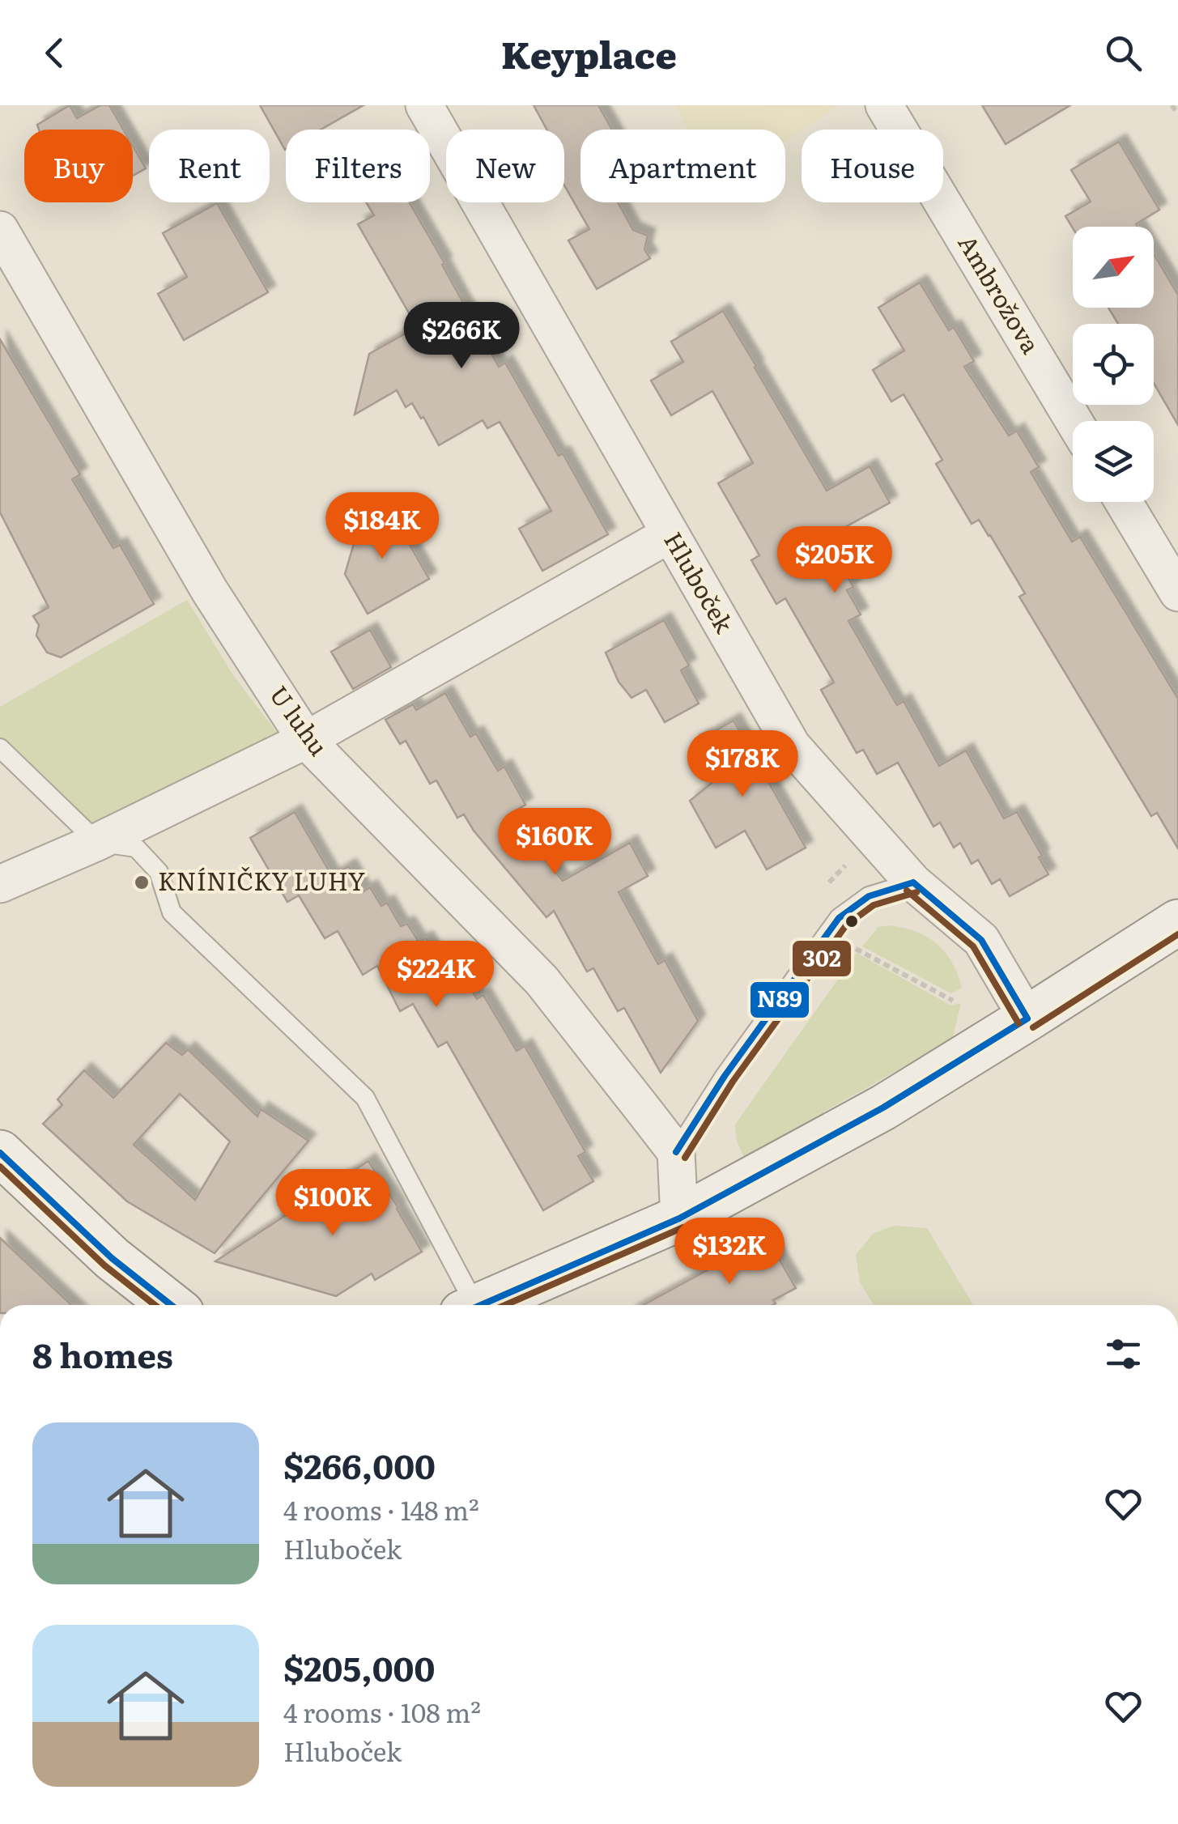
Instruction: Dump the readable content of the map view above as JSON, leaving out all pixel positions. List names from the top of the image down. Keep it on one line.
{"streets":{"street":["Ambrožova","Hluboček","U luhu"]},"places":["KNÍNIČKY LUHY"],"lines":["transit line N89","transit line 302"],"north":"top right","page":{"header":"Keyplace","chip":["Buy","Rent","Filters","New","Apartment","House"],"price":["$266K","$184K","$205K","$178K","$160K","$224K","$100K","$132K"],"heading":"8 homes","list":[{"name":"$266,000","note":"4 rooms · 148 m² · Hluboček"},{"name":"$205,000","note":"4 rooms · 108 m² · Hluboček"}]}}
